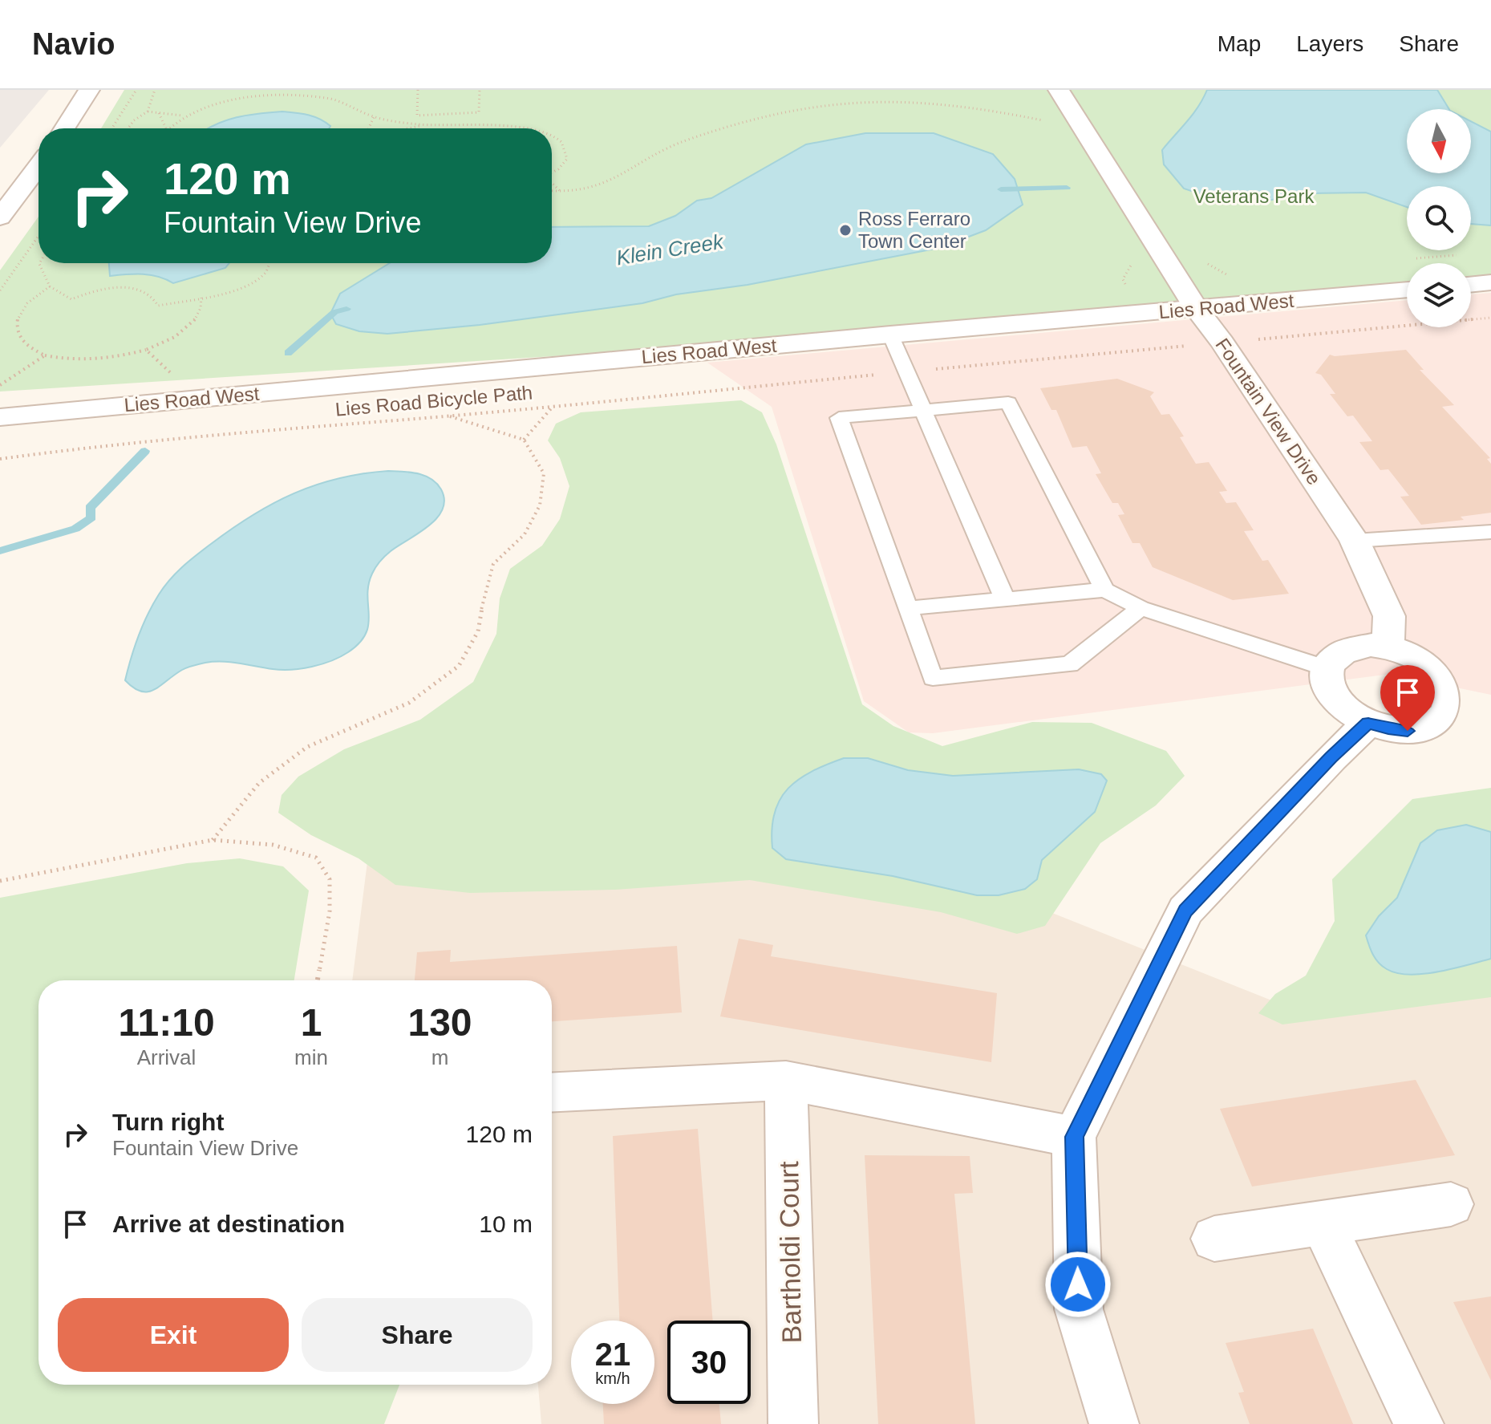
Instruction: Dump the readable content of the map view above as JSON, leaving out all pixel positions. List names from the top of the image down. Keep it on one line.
{"streets":{"street":["Lies Road West","Fountain View Drive","Bartholdi Court"],"path":["Lies Road Bicycle Path"]},"crossings":[["Lies Road West","Fountain View Drive"]],"water":["Klein Creek"],"parks":["Veterans Park"],"places":["Ross Ferraro Town Center"],"north":"bottom","page":{"header":"Navio","nav":["Map","Layers","Share"],"turn":["120 m","Fountain View Drive"],"eta":["11:10","Arrival","1","min","130","m"],"list":[{"name":"Turn right","note":"Fountain View Drive","value":"120 m"},{"name":"Arrive at destination","value":"10 m"}],"buttons":["Exit","Share"],"speed":"21 km/h","limit":"30"}}
